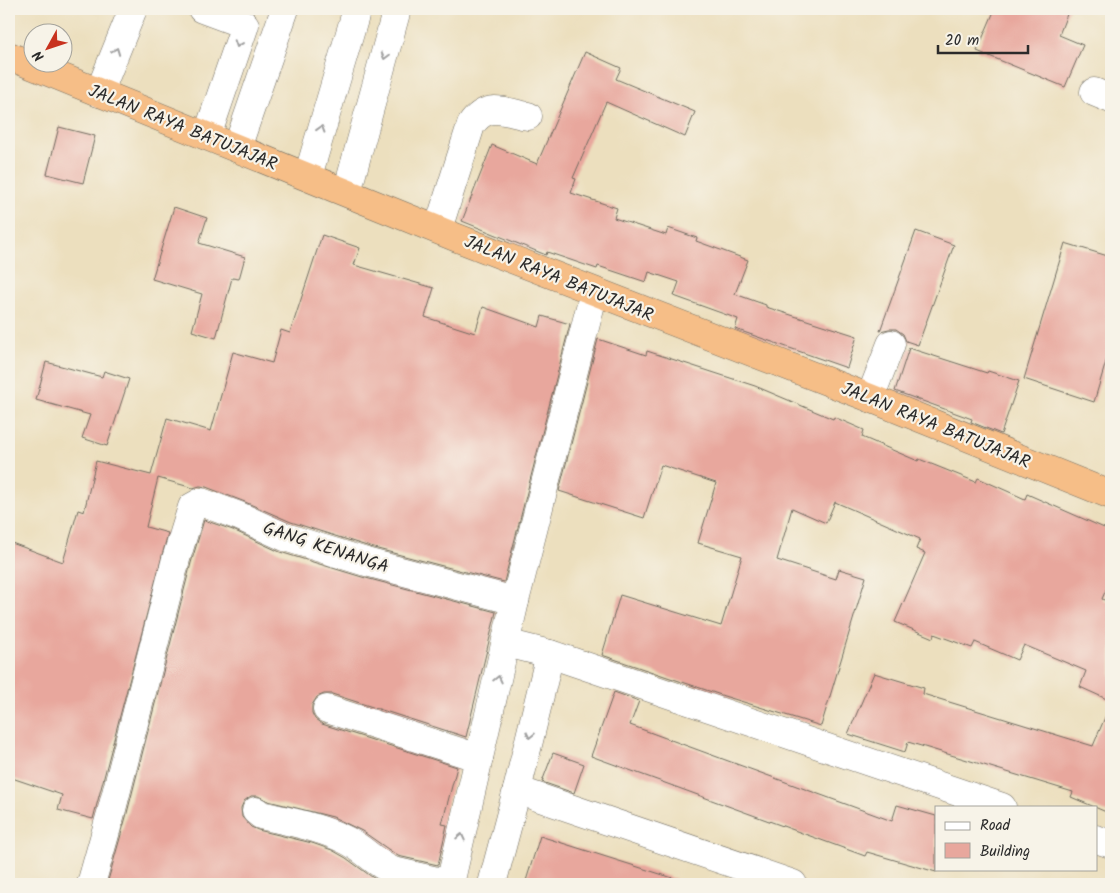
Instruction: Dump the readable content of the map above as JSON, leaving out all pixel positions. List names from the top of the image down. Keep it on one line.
{"streets":{"highway":["JALAN RAYA BATUJAJAR"],"street":["GANG KENANGA"]},"legend":["Road","Building"],"scale_bar":"20 m","north":"bottom left"}
